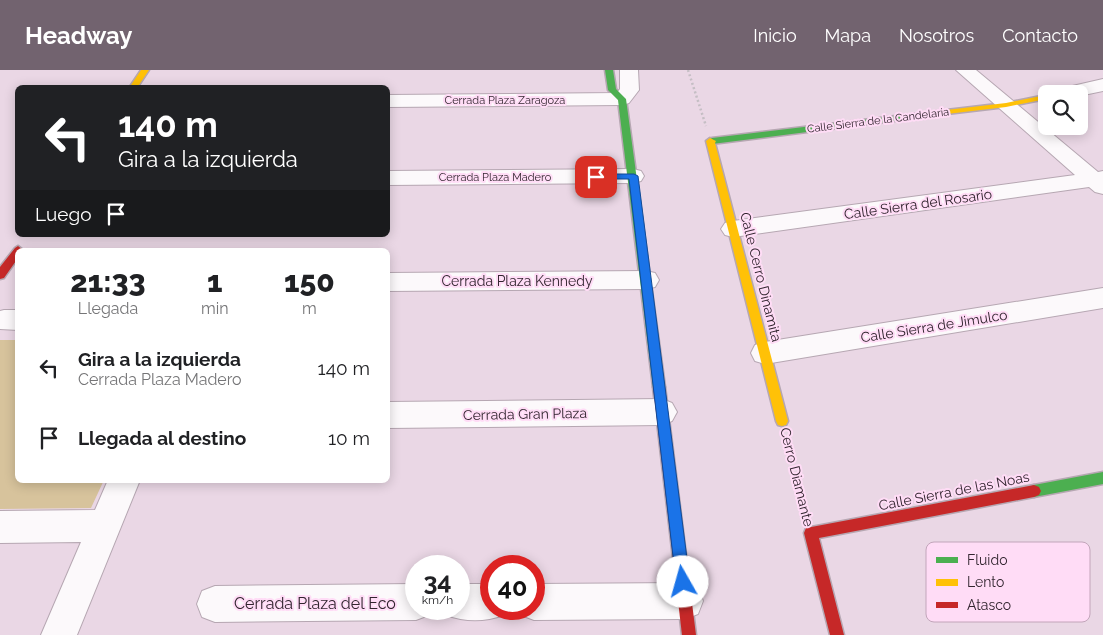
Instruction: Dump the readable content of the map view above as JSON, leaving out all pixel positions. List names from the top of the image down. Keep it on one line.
{"streets":{"street":["Cerrada Plaza Zaragoza","Calle Sierra de la Candelaria","Cerrada Plaza Madero","Calle Sierra del Rosario","Calle Cerro Dinamita","Cerrada Plaza Kennedy","Calle Sierra de Jimulco","Cerrada Gran Plaza","Calle Sierra de las Noas","Cerrada Plaza del Eco"],"path":["Cerro Diamante"]},"crossings":[["Calle Sierra de la Candelaria","Calle Cerro Dinamita"],["Calle Sierra del Rosario","Calle Cerro Dinamita"],["Calle Cerro Dinamita","Calle Sierra de Jimulco"],["Calle Cerro Dinamita","Cerro Diamante"],["Cerro Diamante","Calle Sierra de las Noas"]],"legend":["Fluido","Lento","Atasco"],"page":{"header":"Headway","nav":["Inicio","Mapa","Nosotros","Contacto"],"turn":["140 m","Gira a la izquierda"],"then":"Luego","eta":["21:33","Llegada","1","min","150","m"],"list":[{"name":"Gira a la izquierda","note":"Cerrada Plaza Madero","value":"140 m"},{"name":"Llegada al destino","value":"10 m"}],"speed":"34 km/h","limit":"40"}}
